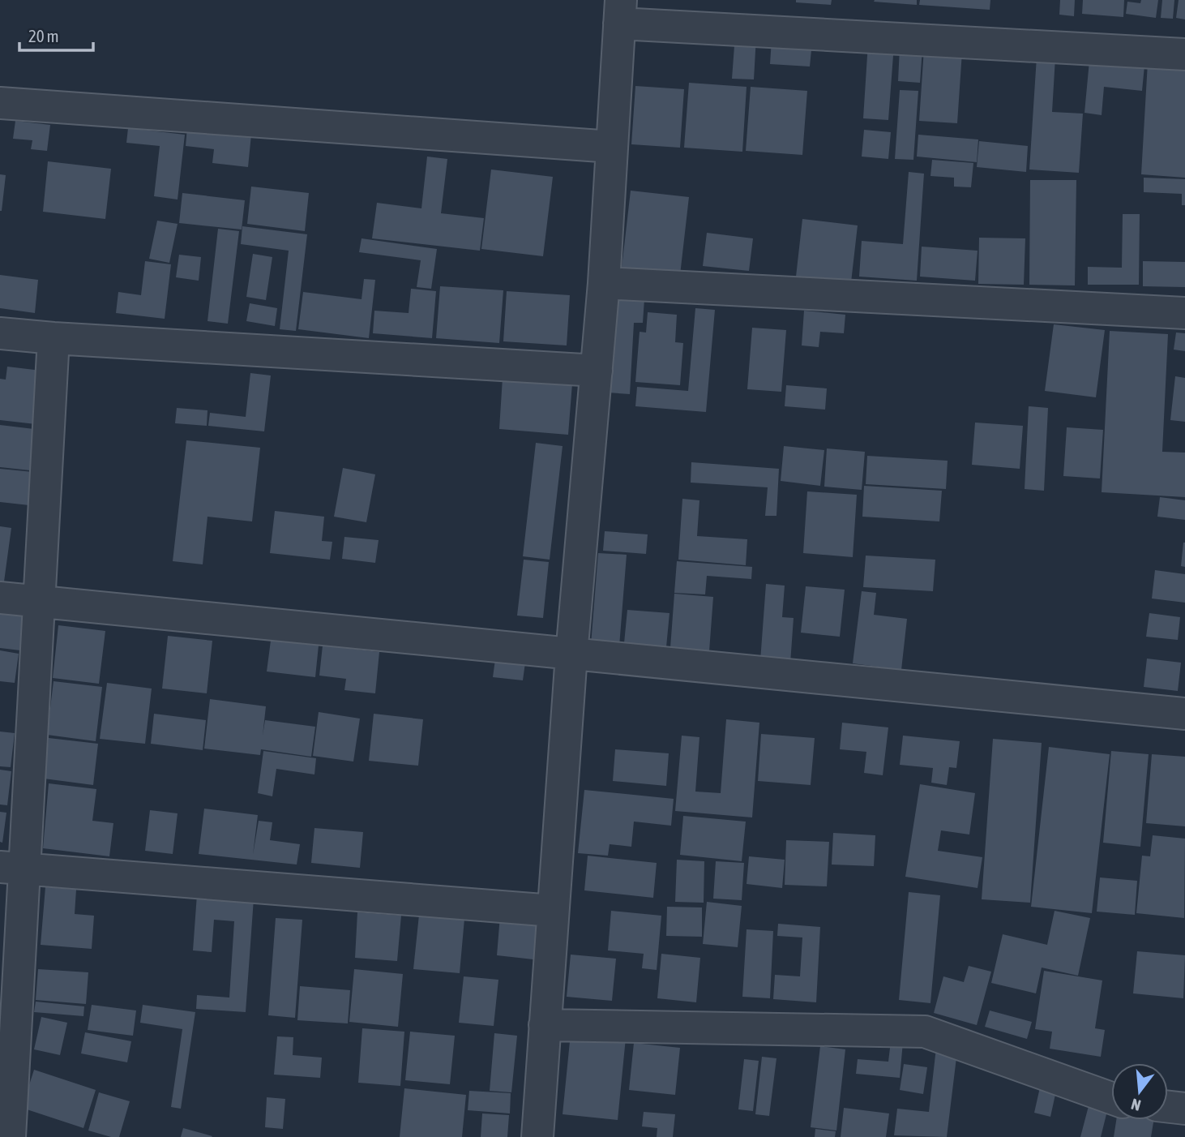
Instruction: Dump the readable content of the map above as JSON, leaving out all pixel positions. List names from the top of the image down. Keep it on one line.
{"scale_bar":"20 m","north":"bottom"}
